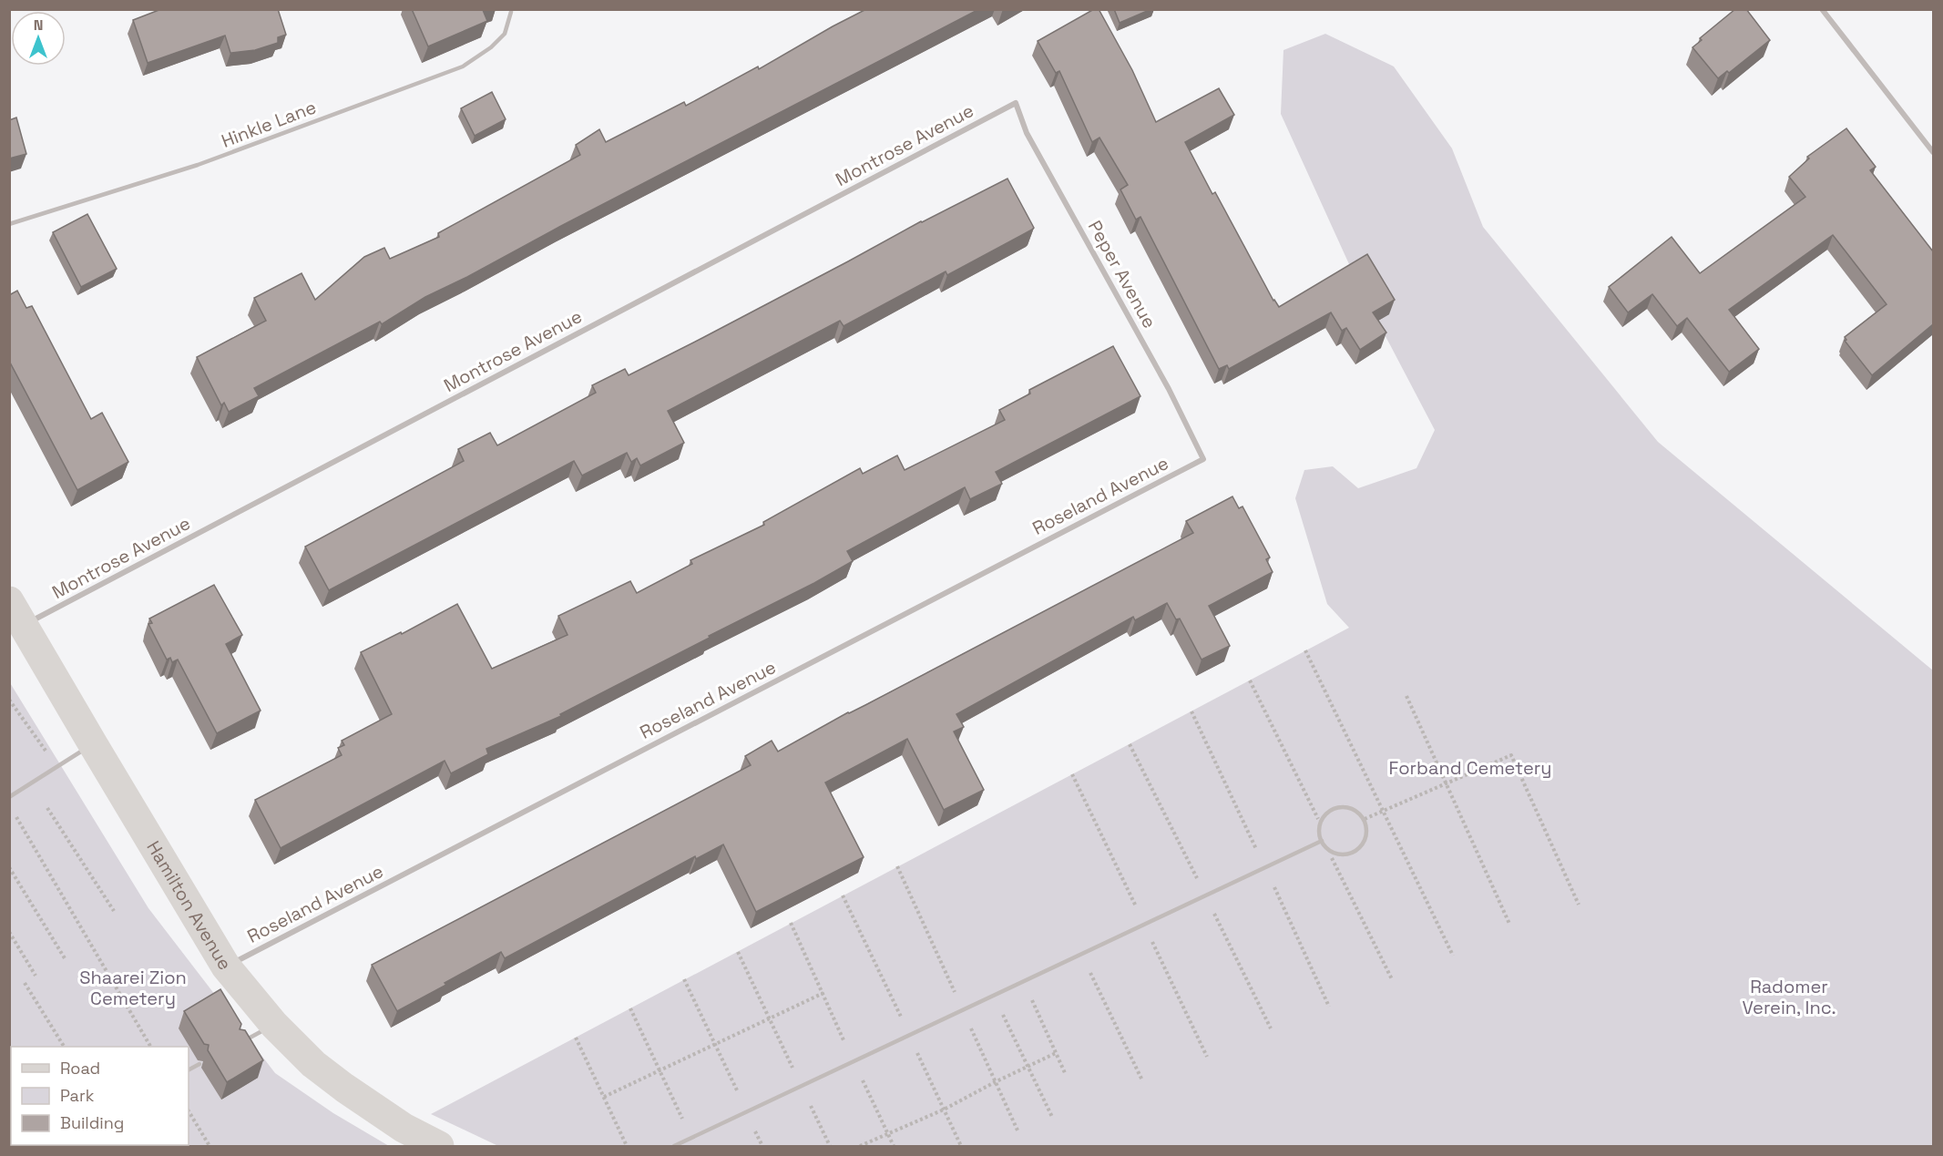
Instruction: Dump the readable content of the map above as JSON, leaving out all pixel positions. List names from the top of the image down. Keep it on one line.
{"streets":{"street":["Montrose Avenue","Peper Avenue","Roseland Avenue","Hamilton Avenue"],"lane":["Hinkle Lane"]},"crossings":[["Montrose Avenue","Peper Avenue"],["Montrose Avenue","Hamilton Avenue"],["Peper Avenue","Roseland Avenue"],["Roseland Avenue","Hamilton Avenue"]],"parks":["Forband Cemetery","Shaarei Zion Cemetery","Radomer Verein, Inc."],"legend":["Road","Park","Building"],"north":"top"}
